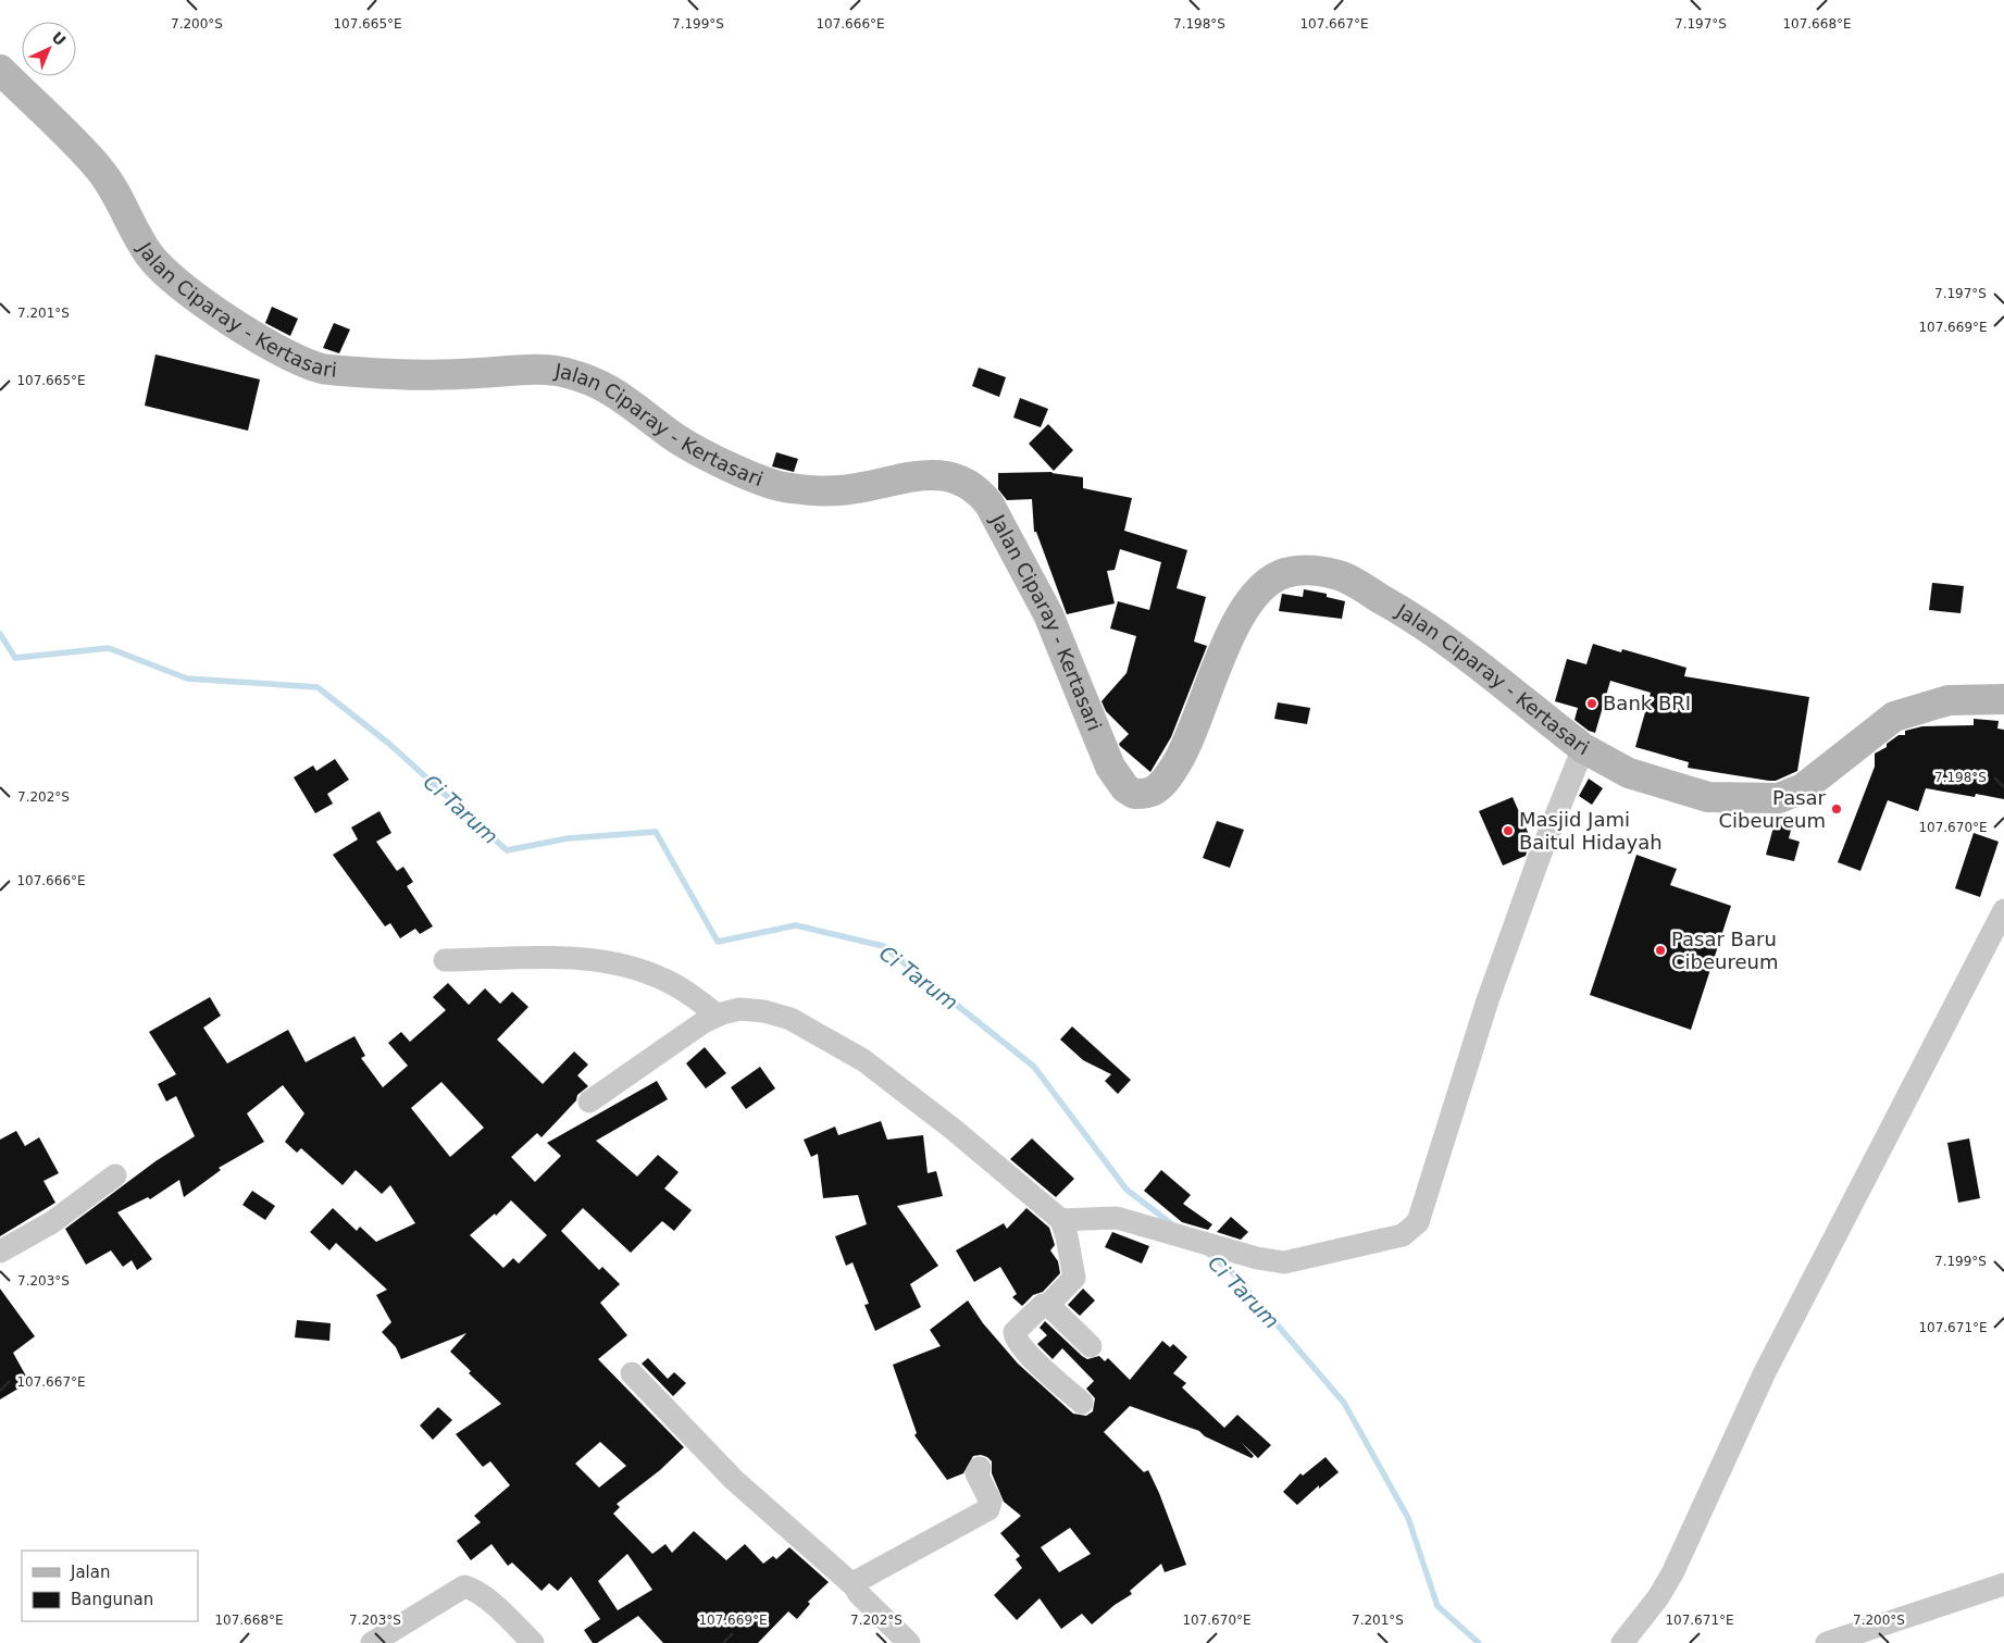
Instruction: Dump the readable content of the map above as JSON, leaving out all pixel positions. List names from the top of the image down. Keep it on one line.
{"streets":{"main road":["Jalan Ciparay - Kertasari"]},"water":["Ci Tarum"],"places":["Bank BRI","Pasar Cibeureum","Masjid Jami Baitul Hidayah","Pasar Baru Cibeureum"],"legend":["Jalan","Bangunan"],"north":"top right","coordinates":["7.200°S","7.199°S","7.198°S","7.197°S","107.665°E","107.666°E","107.667°E","107.668°E","7.201°S","107.669°E","7.202°S","107.670°E","7.203°S","107.671°E"]}
